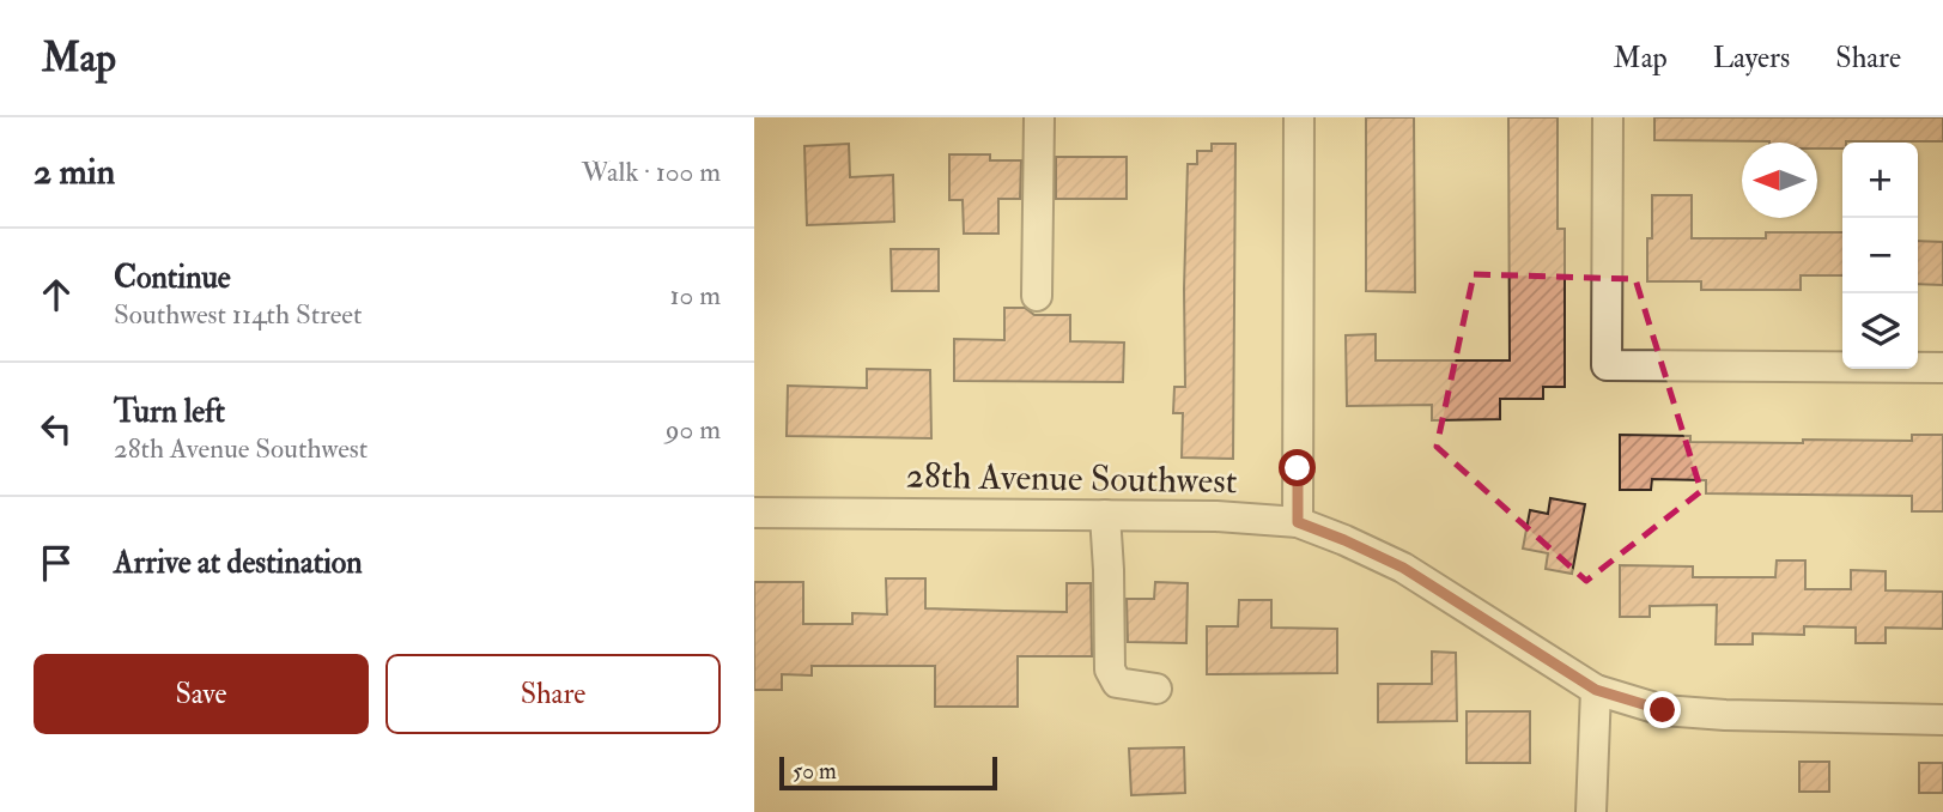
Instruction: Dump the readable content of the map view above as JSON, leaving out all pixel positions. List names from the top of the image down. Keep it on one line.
{"streets":{"street":["28th Avenue Southwest"]},"scale_bar":"50 m","north":"left","page":{"header":"Map","nav":["Map","Layers","Share"],"heading":["2 min","Walk · 100 m"],"map_buttons":["+","−"],"list":[["Continue","Southwest 114th Street","10 m"],["Turn left","28th Avenue Southwest","90 m"],"Arrive at destination"],"buttons":["Save","Share"],"scale":"50 m"}}
